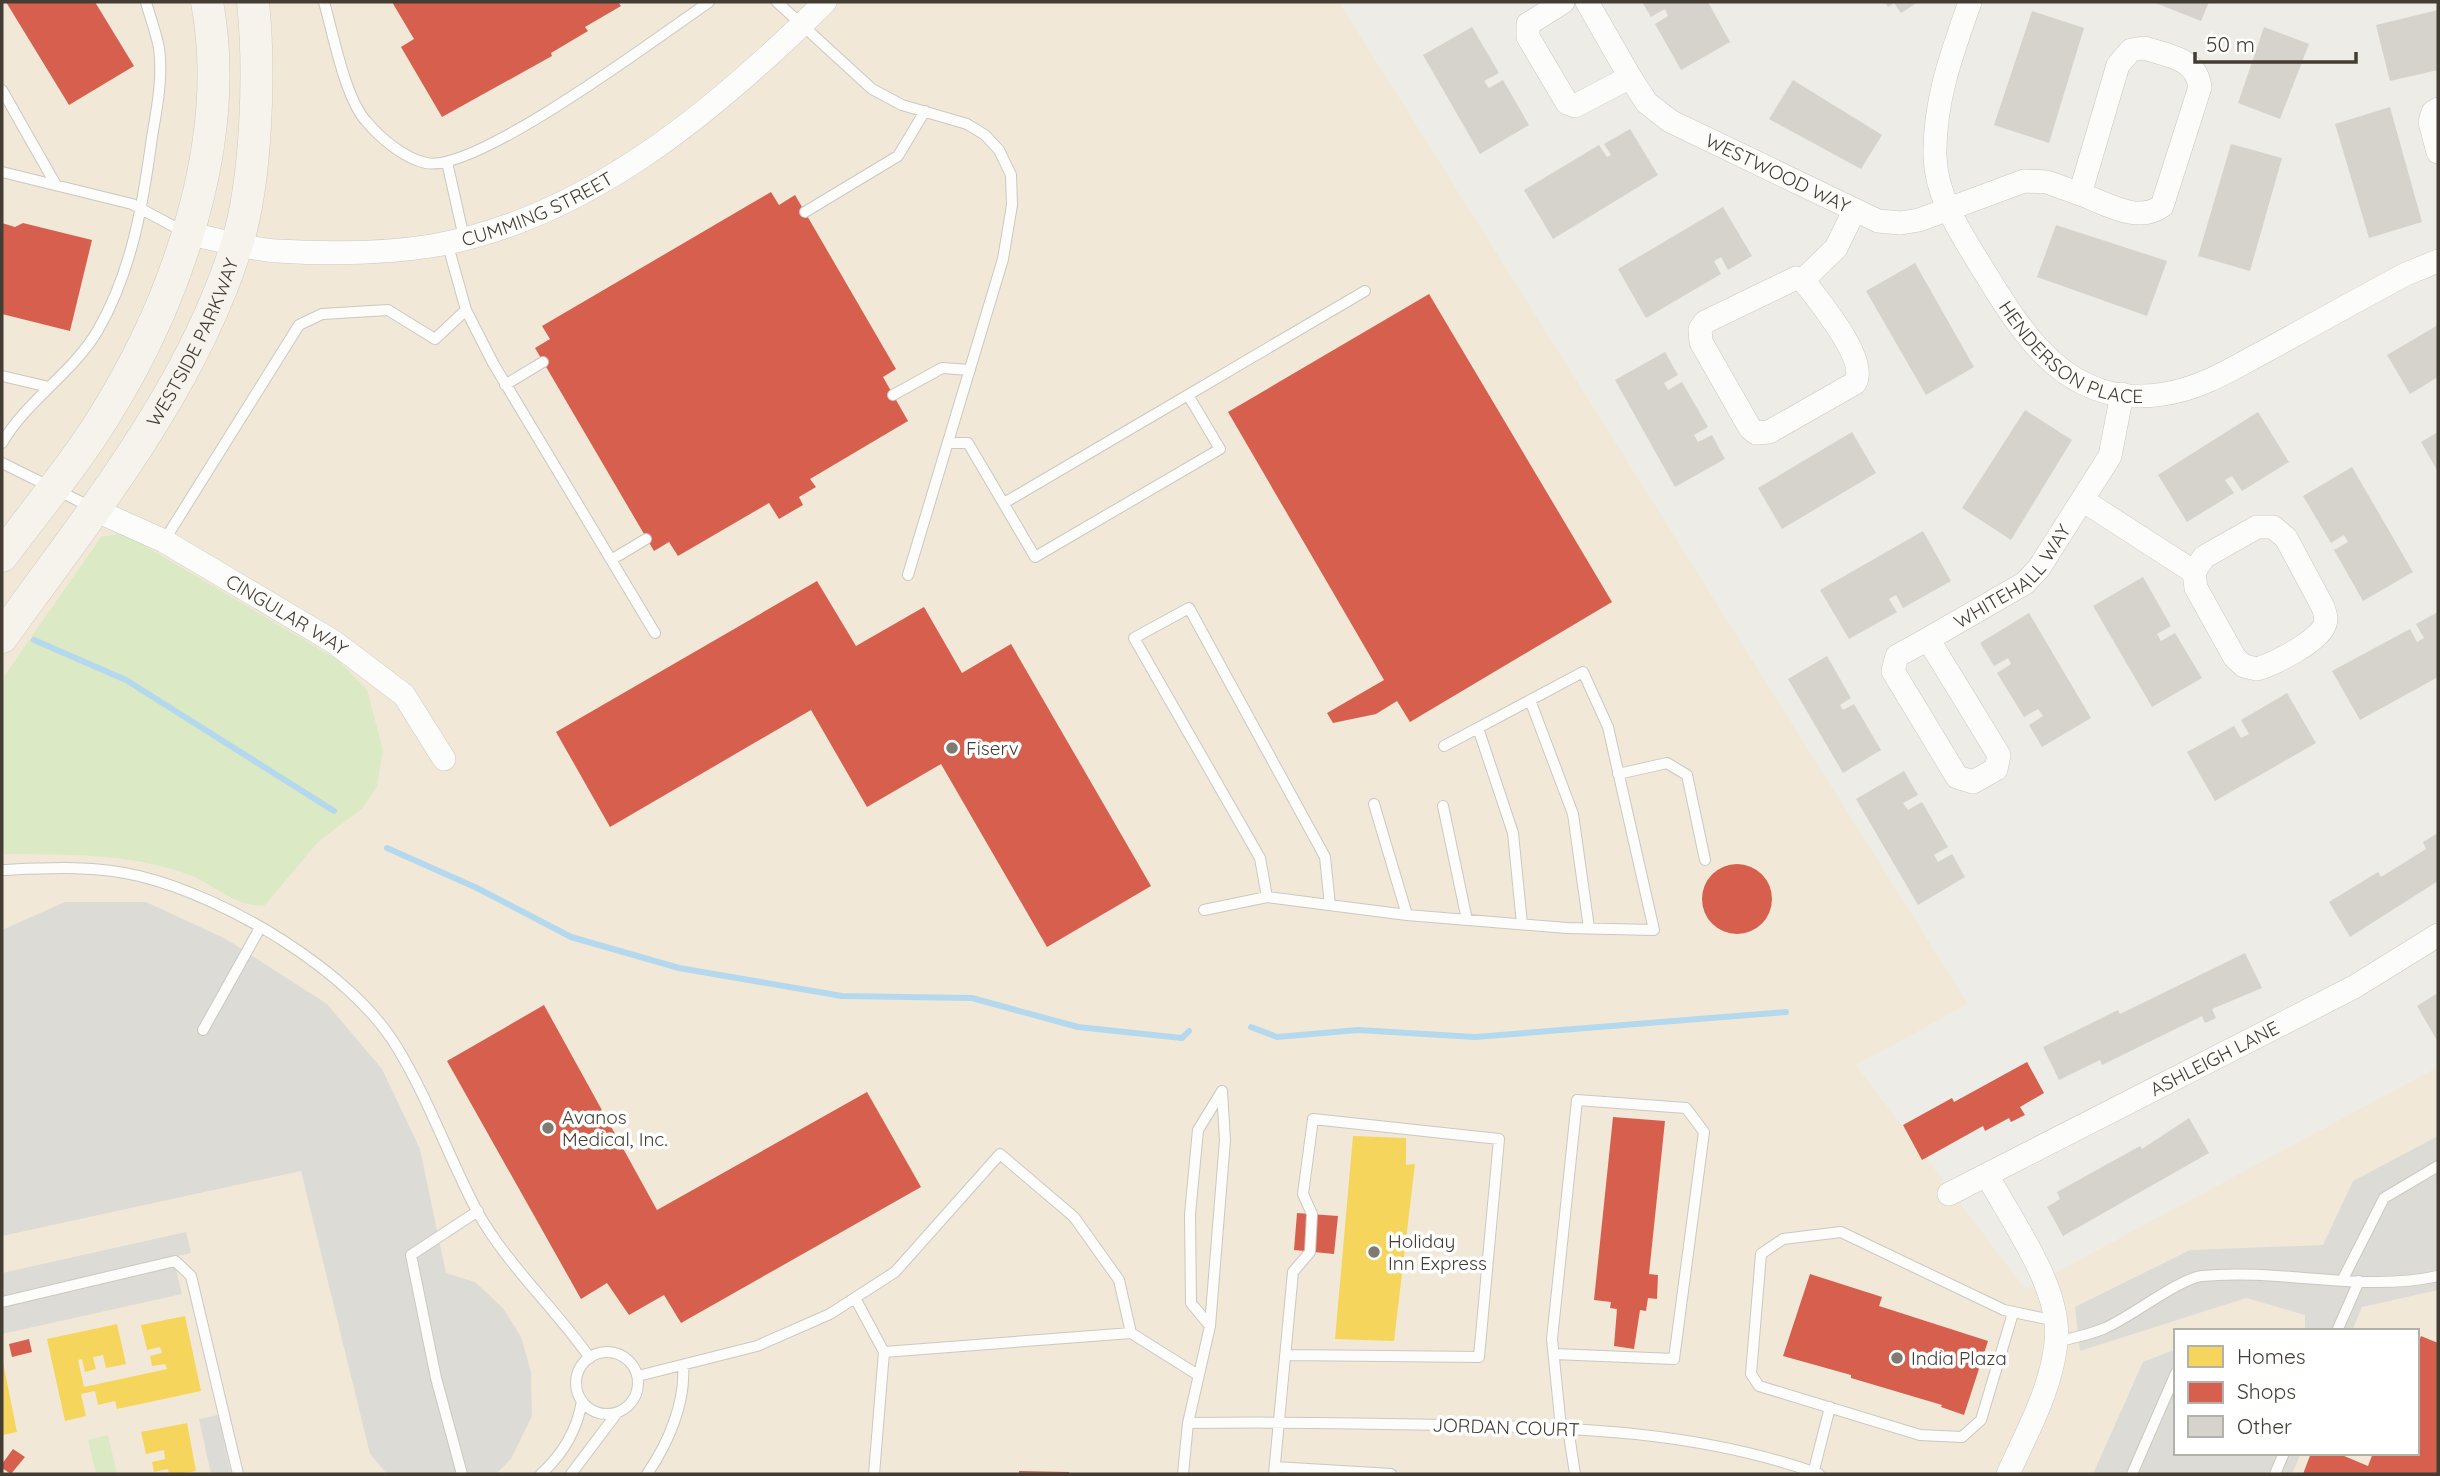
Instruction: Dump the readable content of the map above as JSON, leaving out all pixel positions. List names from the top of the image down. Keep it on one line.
{"streets":{"main road":["WESTSIDE PARKWAY"],"street":["WESTWOOD WAY","CUMMING STREET","HENDERSON PLACE","WHITEHALL WAY","CINGULAR WAY","ASHLEIGH LANE"],"lane":["JORDAN COURT"]},"crossings":[["WESTWOOD WAY","HENDERSON PLACE"],["CUMMING STREET","WESTSIDE PARKWAY"],["WESTSIDE PARKWAY","CINGULAR WAY"],["HENDERSON PLACE","WHITEHALL WAY"]],"places":["Fiserv","Avanos Medical, Inc.","Holiday Inn Express","India Plaza"],"legend":["Homes","Shops","Other"],"scale_bar":"50 m"}
